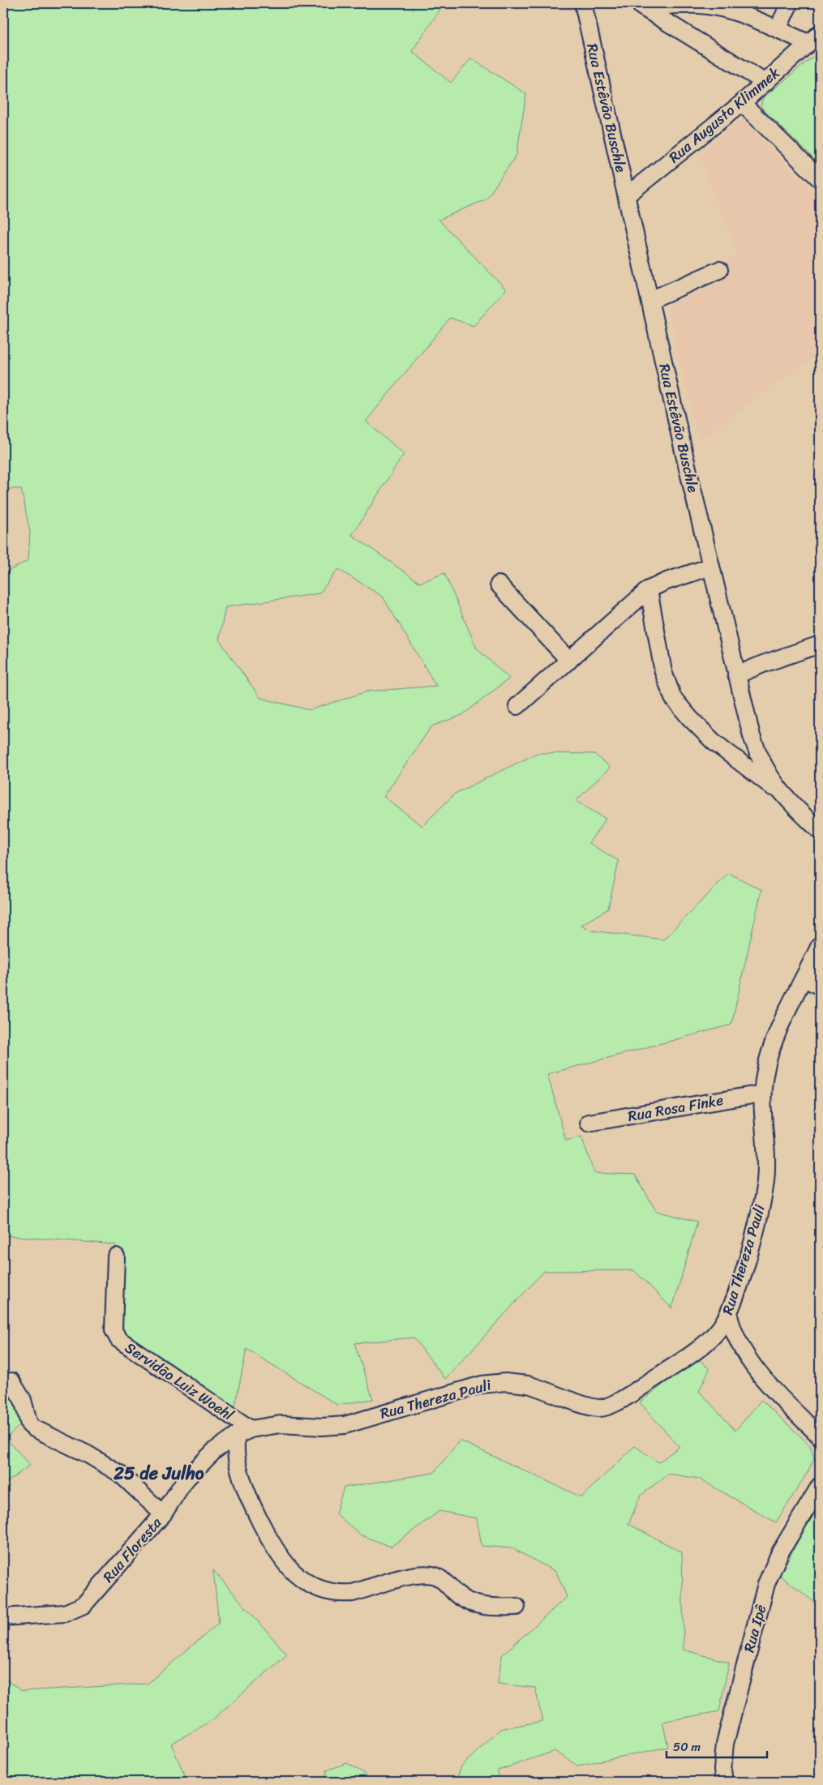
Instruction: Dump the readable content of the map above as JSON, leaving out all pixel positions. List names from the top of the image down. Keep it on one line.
{"streets":{"street":["Rua Estêvão Buschle","Rua Augusto Klimmek","Rua Rosa Finke","Rua Thereza Pauli","Servidão Luiz Woehl","Rua Floresta","Rua Ipê"]},"crossings":[["Rua Estêvão Buschle","Rua Augusto Klimmek"],["Rua Rosa Finke","Rua Thereza Pauli"],["Rua Thereza Pauli","Servidão Luiz Woehl"],["Rua Thereza Pauli","Rua Floresta"],["Servidão Luiz Woehl","Rua Floresta"]],"districts":["25 de Julho"],"scale_bar":"50 m"}
